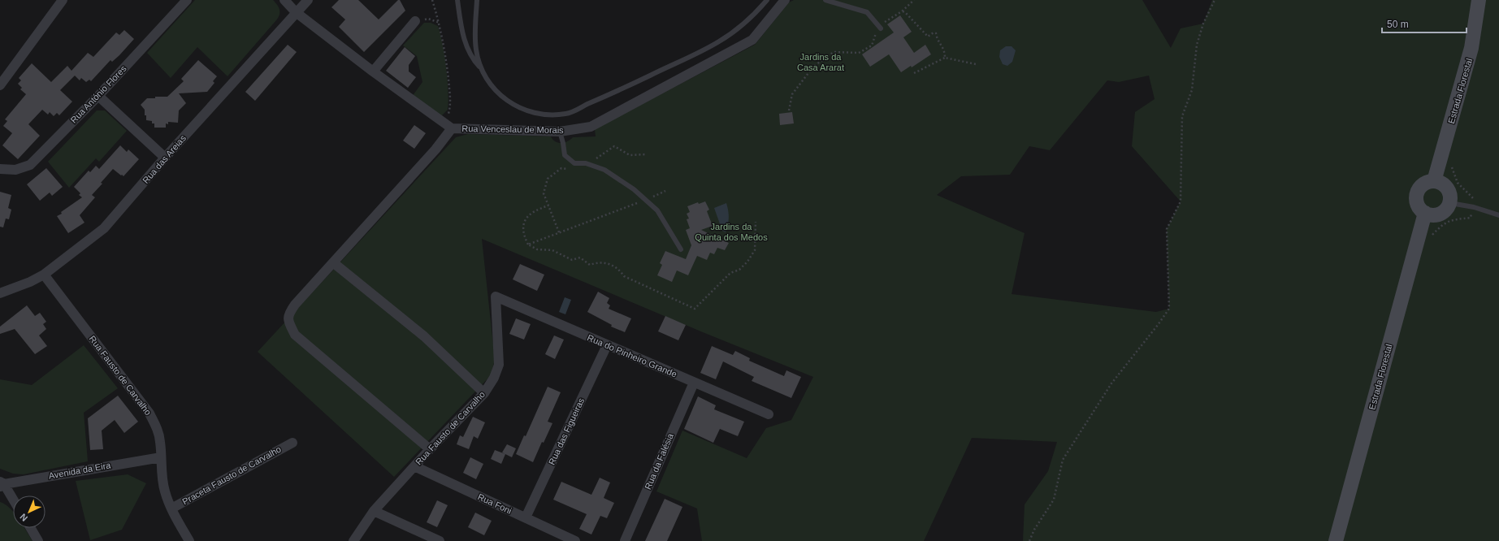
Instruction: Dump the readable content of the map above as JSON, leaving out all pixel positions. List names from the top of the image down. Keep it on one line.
{"streets":{"main road":["Estrada Florestal"],"street":["Rua António Flores","Rua Venceslau de Morais","Rua das Areias","Rua do Pinheiro Grande","Rua Fausto de Carvalho","Rua das Figueiras","Rua da Falésia","Avenida da Eira","Praceta Fausto de Carvalho","Rua Foni"]},"crossings":[["Rua das Areias","Rua Fausto de Carvalho"],["Rua do Pinheiro Grande","Rua Fausto de Carvalho"],["Rua do Pinheiro Grande","Rua das Figueiras"],["Rua do Pinheiro Grande","Rua da Falésia"],["Rua Fausto de Carvalho","Avenida da Eira"],["Rua Fausto de Carvalho","Praceta Fausto de Carvalho"],["Rua Fausto de Carvalho","Rua Foni"],["Rua das Figueiras","Rua Foni"]],"parks":["Jardins da Casa Ararat","Jardins da Quinta dos Medos"],"scale_bar":"50 m","north":"bottom left"}
